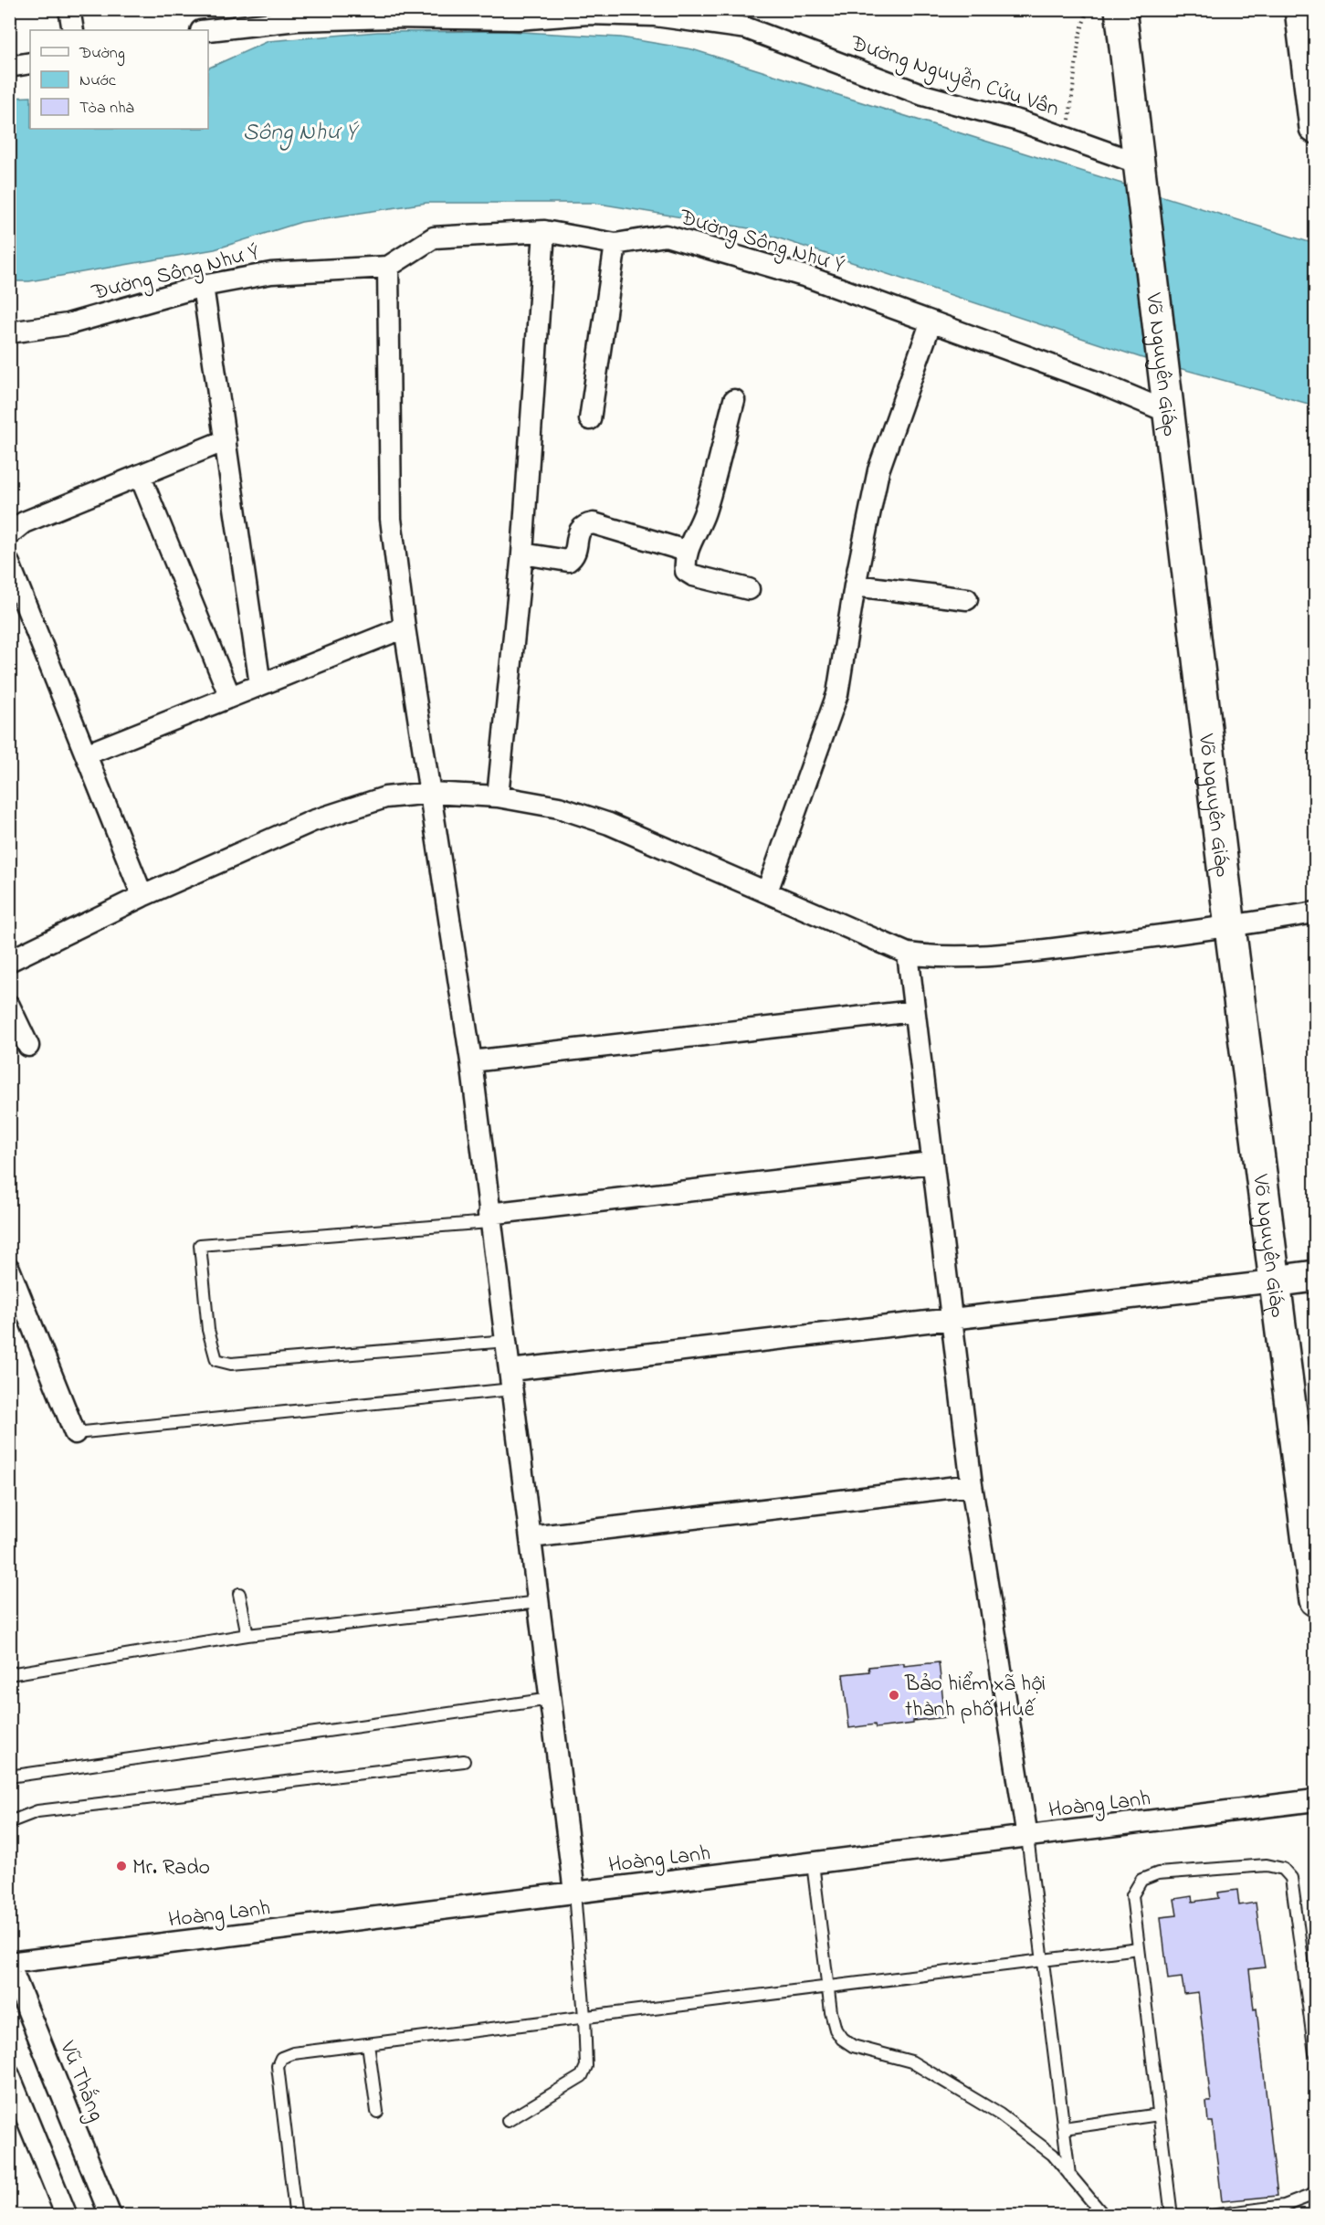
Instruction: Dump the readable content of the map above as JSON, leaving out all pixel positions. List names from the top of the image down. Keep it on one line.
{"streets":{"street":["Đường Nguyễn Cửu Vân","Đường Sông Như Ý","Võ Nguyên Giáp","Hoàng Lanh","Vũ Thắng"]},"crossings":[["Đường Nguyễn Cửu Vân","Võ Nguyên Giáp"],["Đường Sông Như Ý","Võ Nguyên Giáp"],["Hoàng Lanh","Vũ Thắng"]],"water":["Sông Như Ý"],"places":["Bảo hiểm xã hội thành phố Huế","Mr. Rado"],"legend":["Đường","Nước","Tòa nhà"]}
